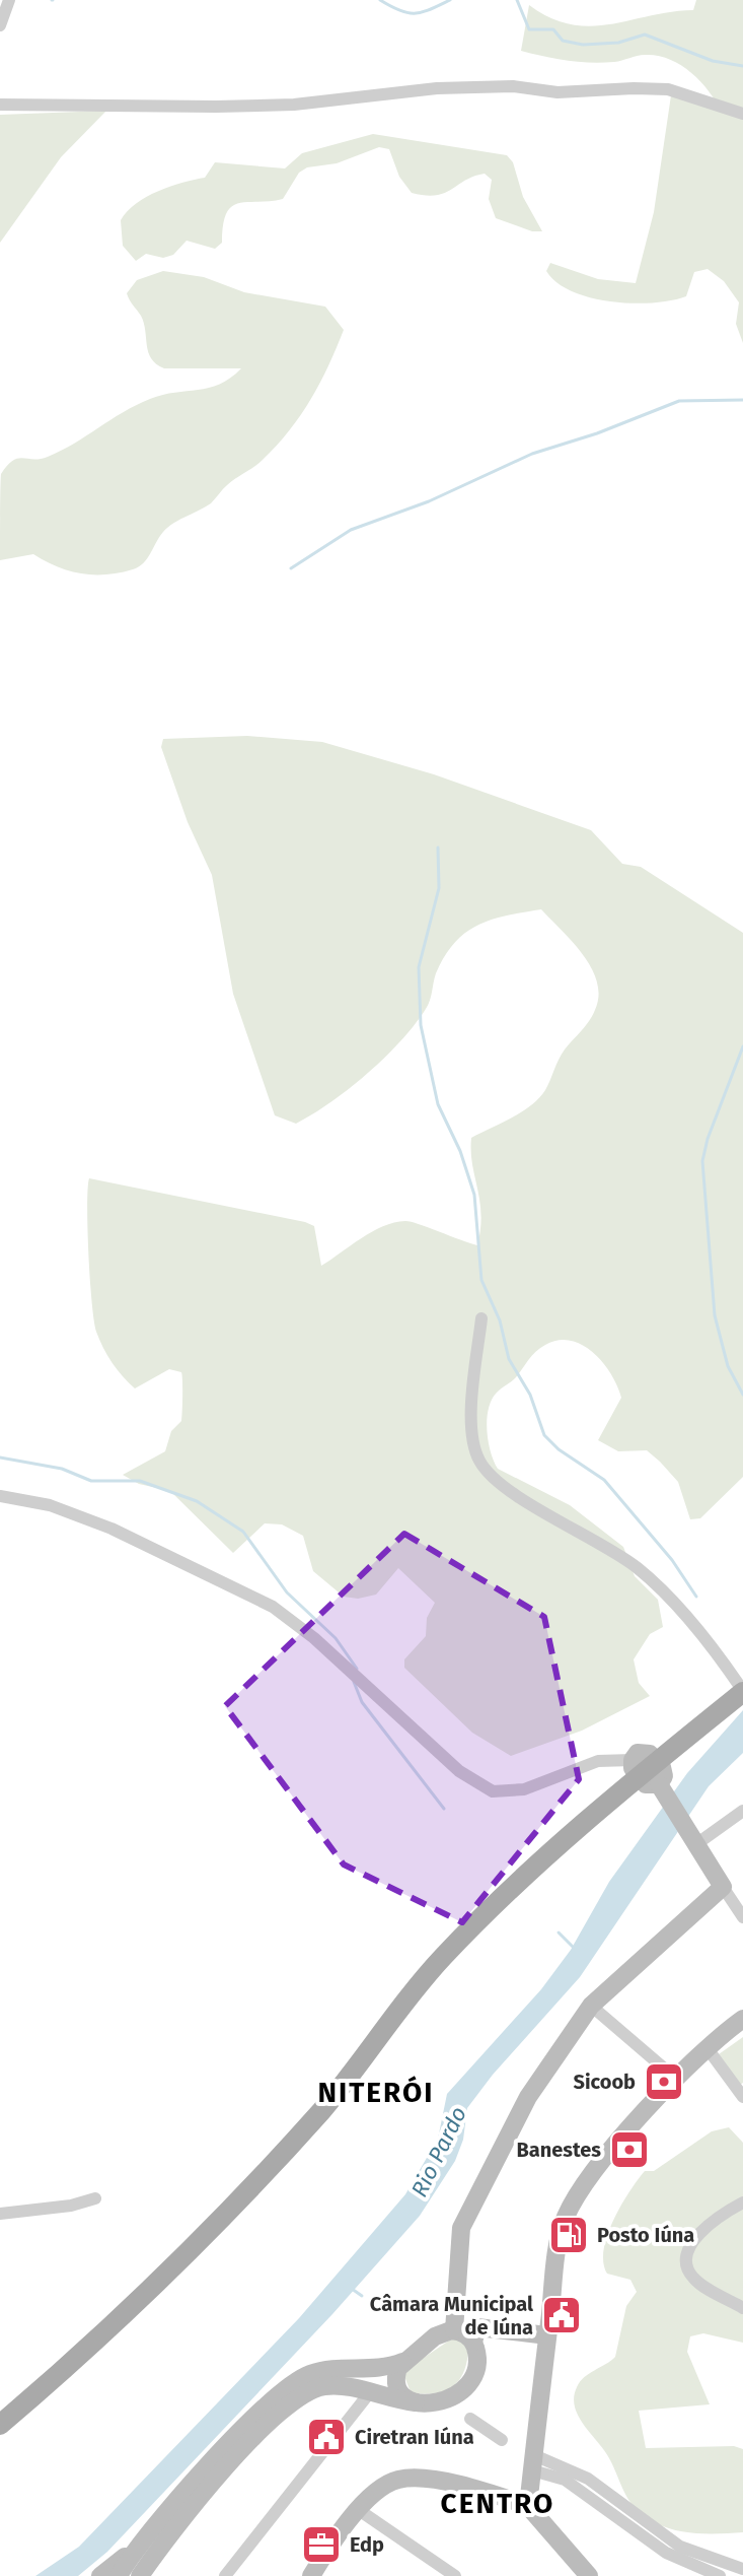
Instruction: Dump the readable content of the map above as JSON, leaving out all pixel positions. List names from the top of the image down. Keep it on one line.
{"districts":["NITERÓI","CENTRO"],"water":["Rio Pardo"],"places":{"bank":["Sicoob","Banestes"],"fuel station":["Posto Iúna"],"public building":["Câmara Municipal de Iúna","Ciretran Iúna"],"office":["Edp"]}}
